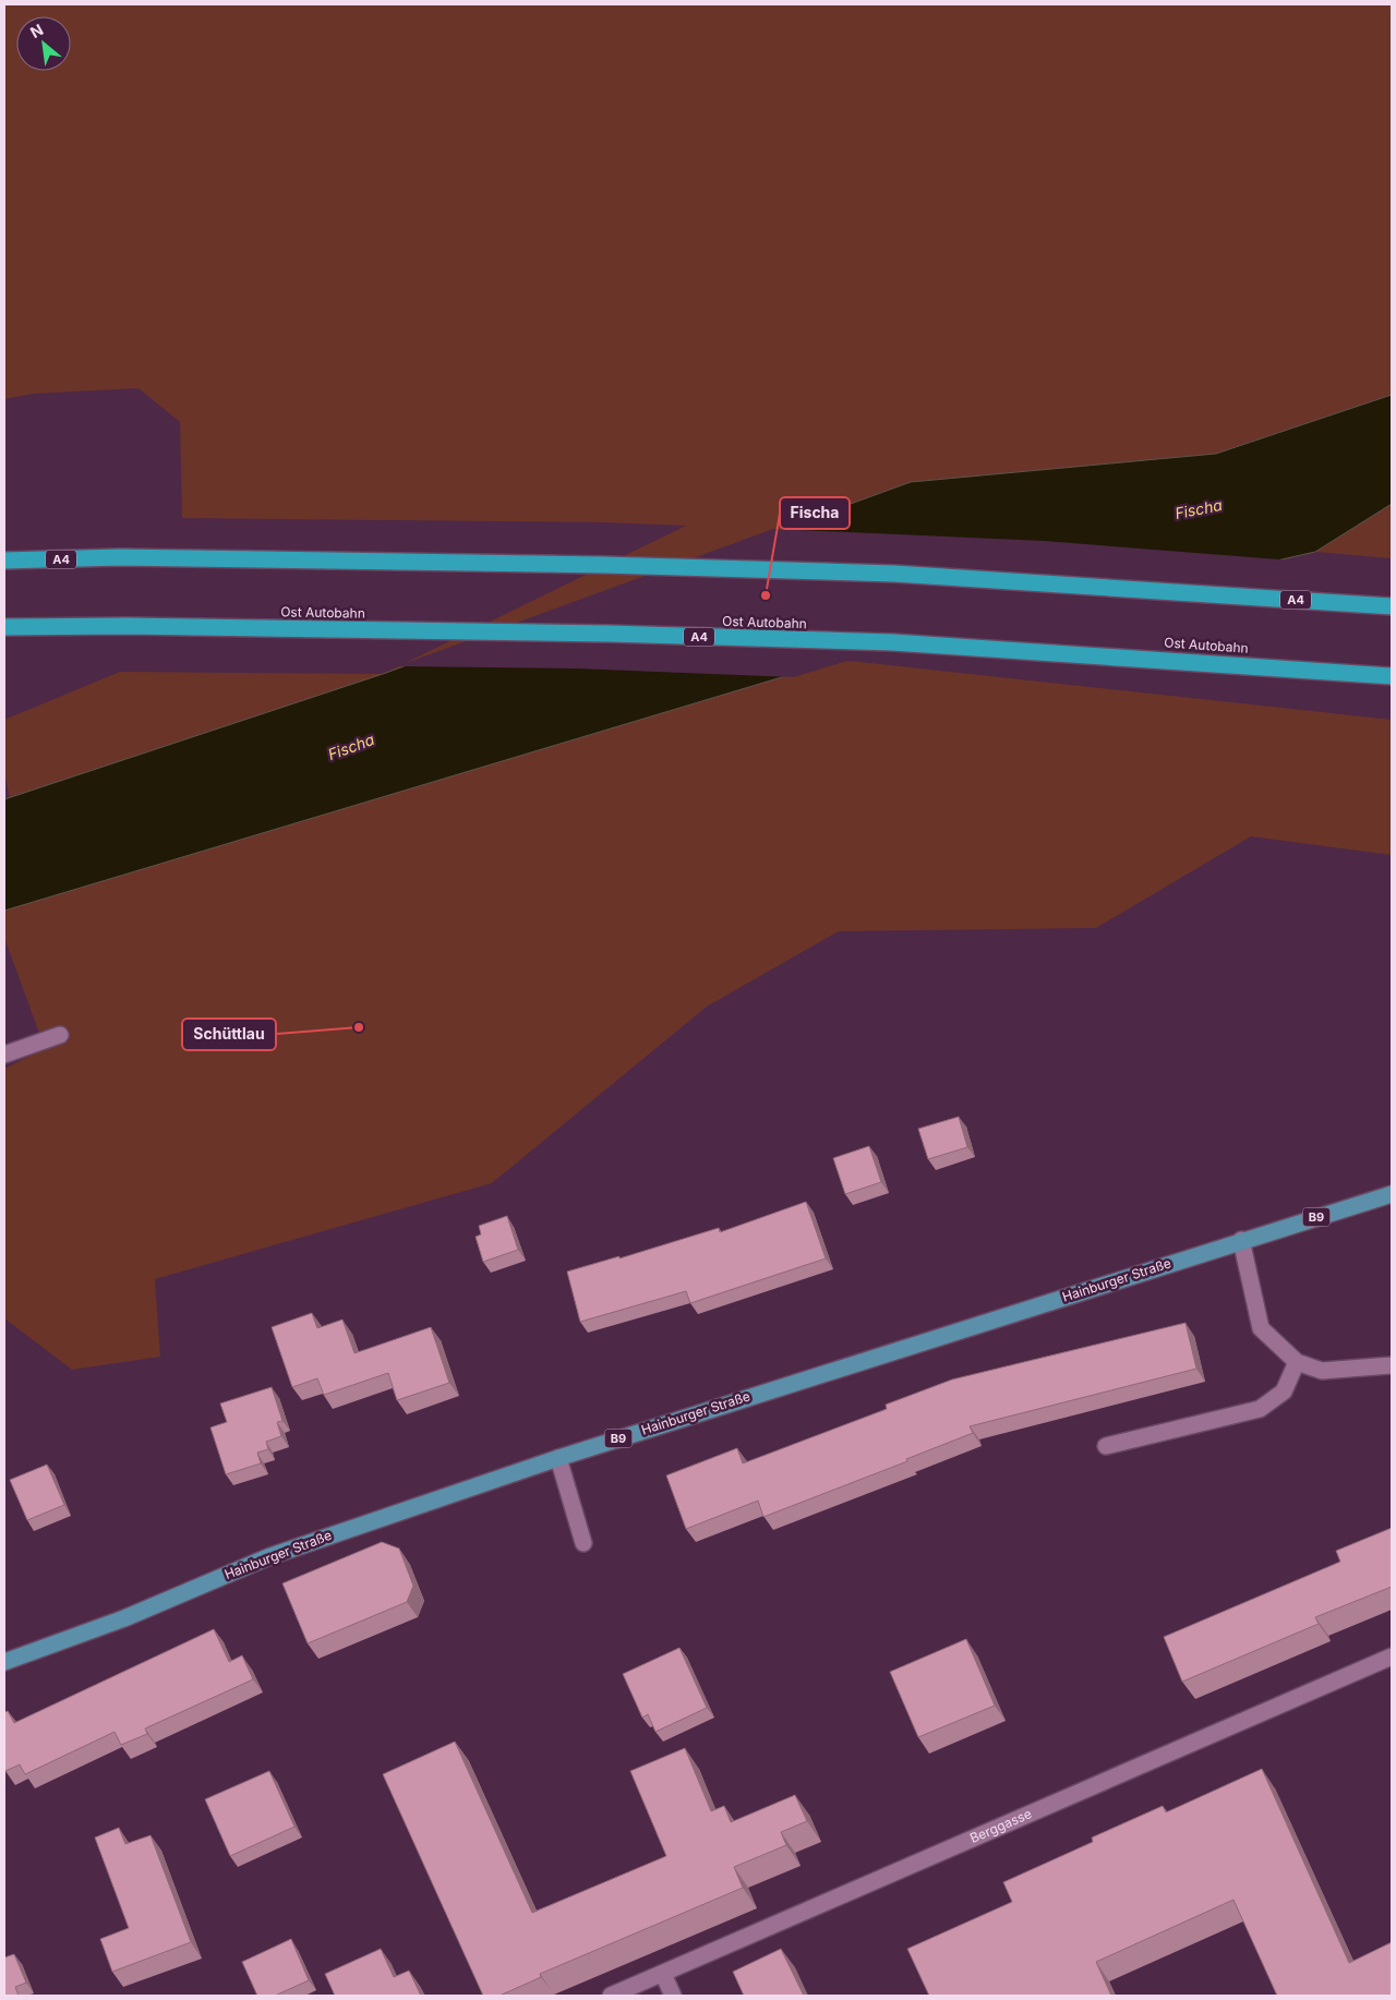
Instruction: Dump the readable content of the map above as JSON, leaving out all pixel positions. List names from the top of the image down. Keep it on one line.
{"streets":{"highway":["A4","Ost Autobahn"],"main road":["B9","Hainburger Straße"],"street":["Berggasse"]},"crossings":[["B9","Hainburger Straße"]],"water":["Fischa"],"places":["Fischa","Schüttlau"],"north":"top left"}
